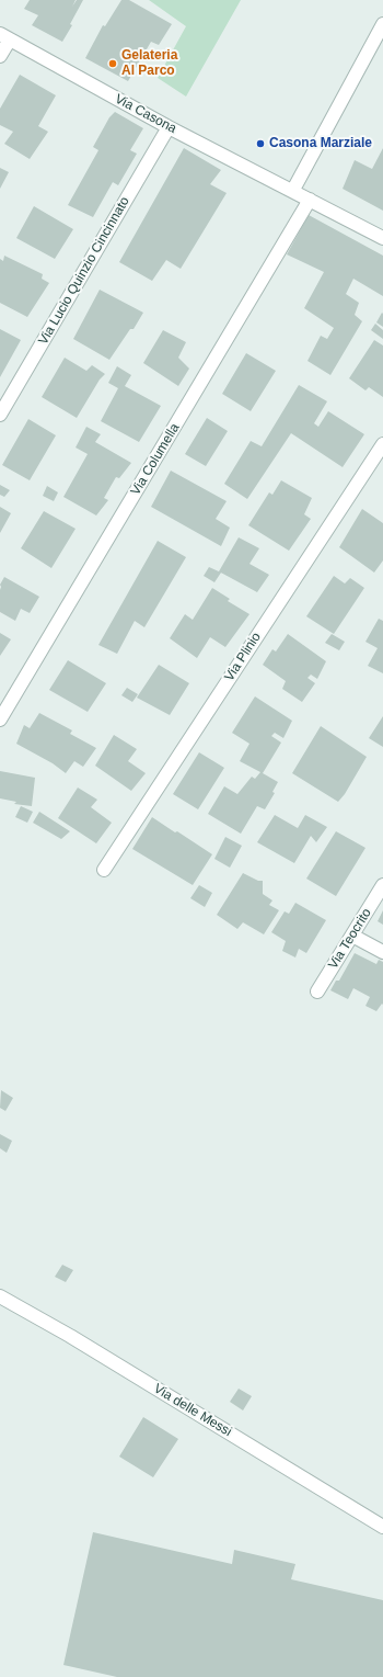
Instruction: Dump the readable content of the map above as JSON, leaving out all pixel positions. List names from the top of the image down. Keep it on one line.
{"streets":{"street":["Via Casona","Via Lucio Quinzio Cincinnato","Via Columella","Via Plinio","Via Teocrito","Via delle Messi"]},"crossings":[["Via Casona","Via Lucio Quinzio Cincinnato"],["Via Casona","Via Columella"]],"places":["Gelateria Al Parco","Casona Marziale"]}
